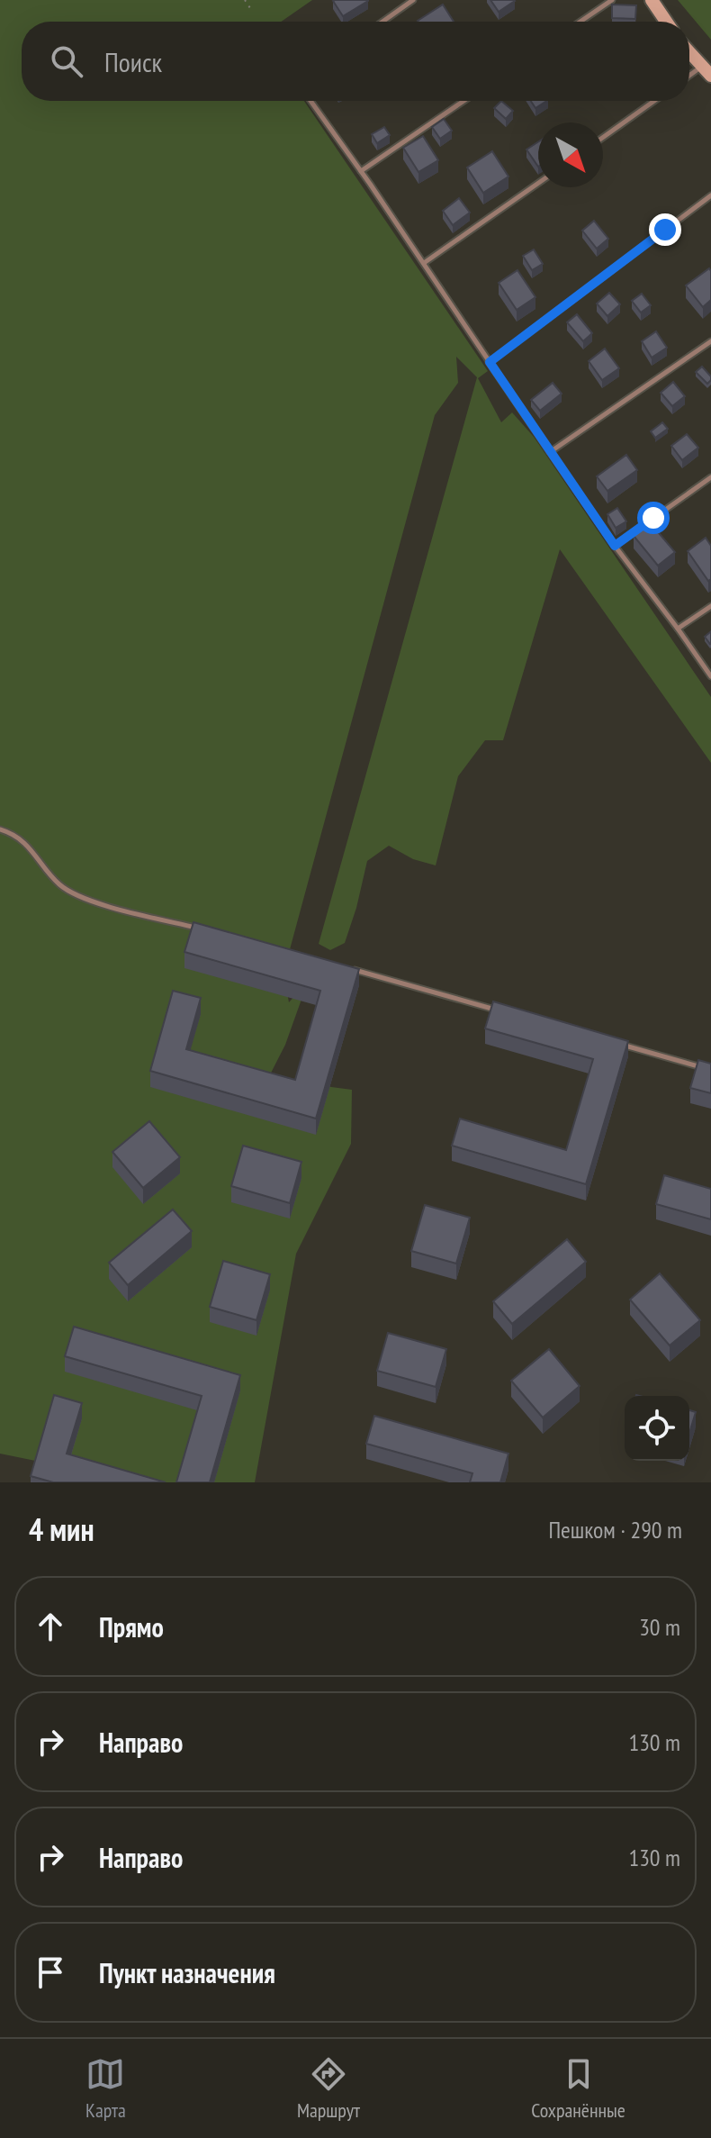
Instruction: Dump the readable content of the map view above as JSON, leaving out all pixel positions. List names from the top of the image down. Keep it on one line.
{"north":"bottom right","page":{"search":"Поиск","heading":["4 мин","Пешком · 290 m"],"list":[["Прямо","30 m"],["Направо","130 m"],["Направо","130 m"],"Пункт назначения"],"nav":["Карта","Маршрут","Сохранённые"]}}
